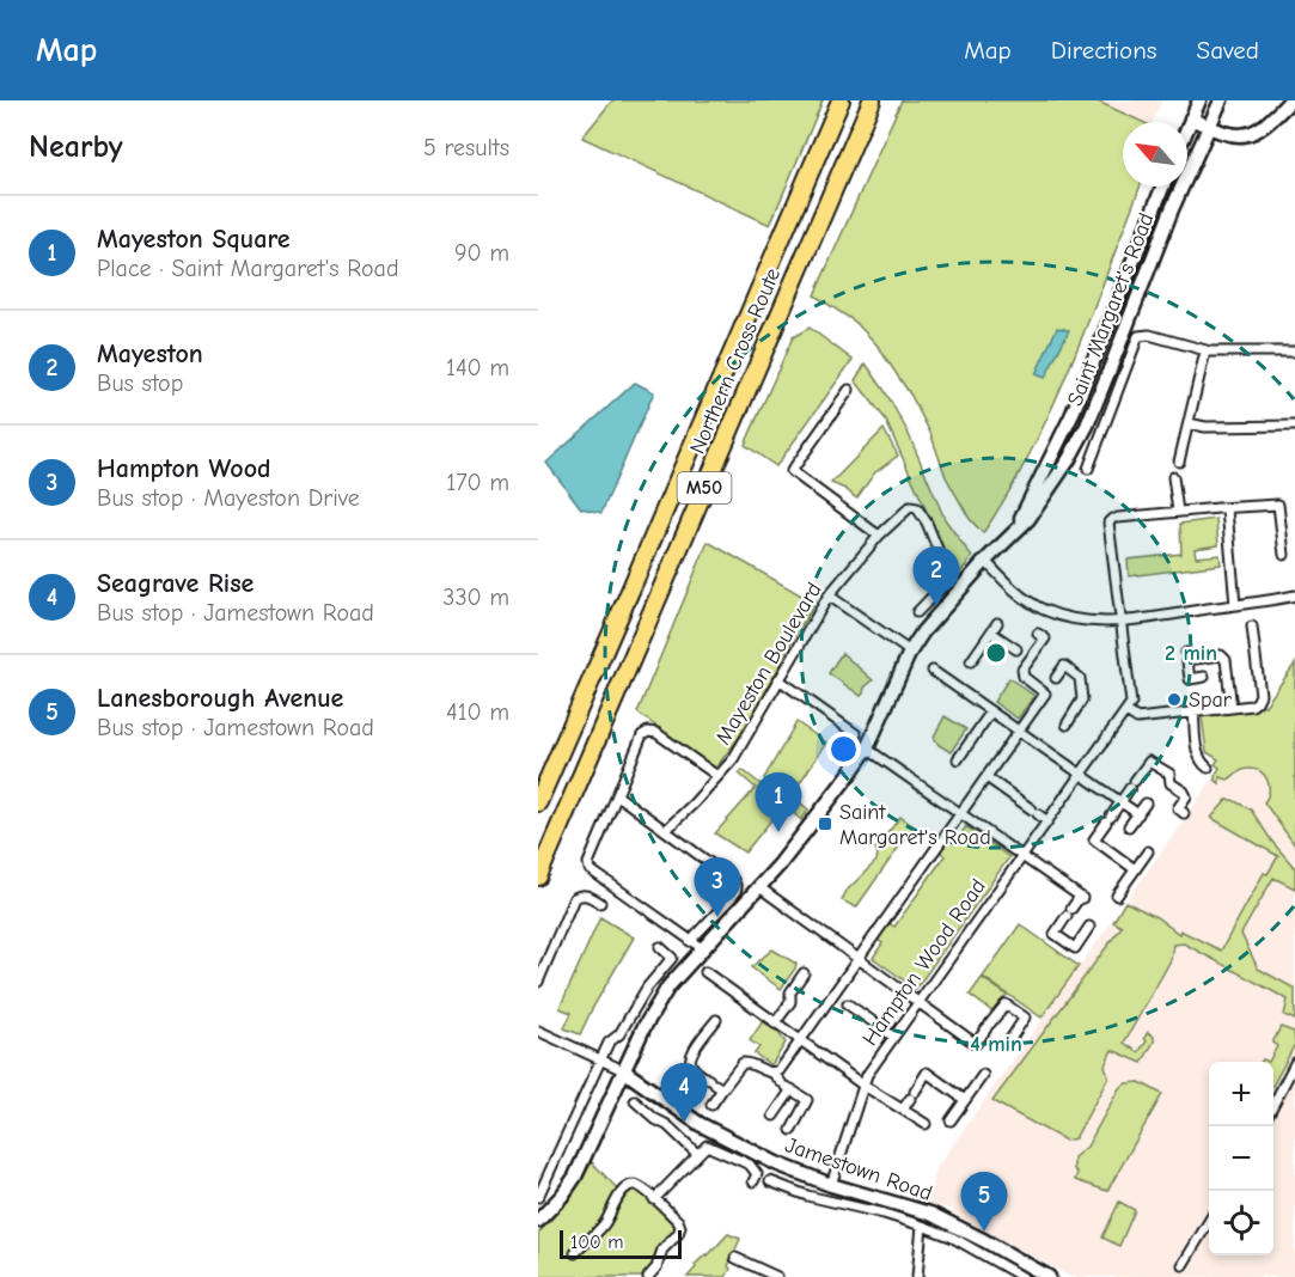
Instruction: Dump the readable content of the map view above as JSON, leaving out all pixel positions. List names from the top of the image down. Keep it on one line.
{"streets":{"highway":["Northern Cross Route","M50"],"main road":["Saint Margaret's Road","Jamestown Road"],"street":["Mayeston Boulevard","Hampton Wood Road"]},"crossings":[["Saint Margaret's Road","Jamestown Road"],["Hampton Wood Road","Jamestown Road"]],"places":{"other":["Spar"],"transit":["Saint Margaret's Road"]},"scale_bar":"100 m","north":"top left","page":{"header":"Map","nav":["Map","Directions","Saved"],"heading":["Nearby","5 results"],"list":[{"mark":"1","name":"Mayeston Square","note":"Place · Saint Margaret's Road","value":"90 m"},{"mark":"2","name":"Mayeston","note":"Bus stop","value":"140 m"},{"mark":"3","name":"Hampton Wood","note":"Bus stop · Mayeston Drive","value":"170 m"},{"mark":"4","name":"Seagrave Rise","note":"Bus stop · Jamestown Road","value":"330 m"},{"mark":"5","name":"Lanesborough Avenue","note":"Bus stop · Jamestown Road","value":"410 m"}],"pins":["2","1","3","4","5"],"map_buttons":["+","−"],"scale":"100 m"},"rings":["2 min","4 min"]}
